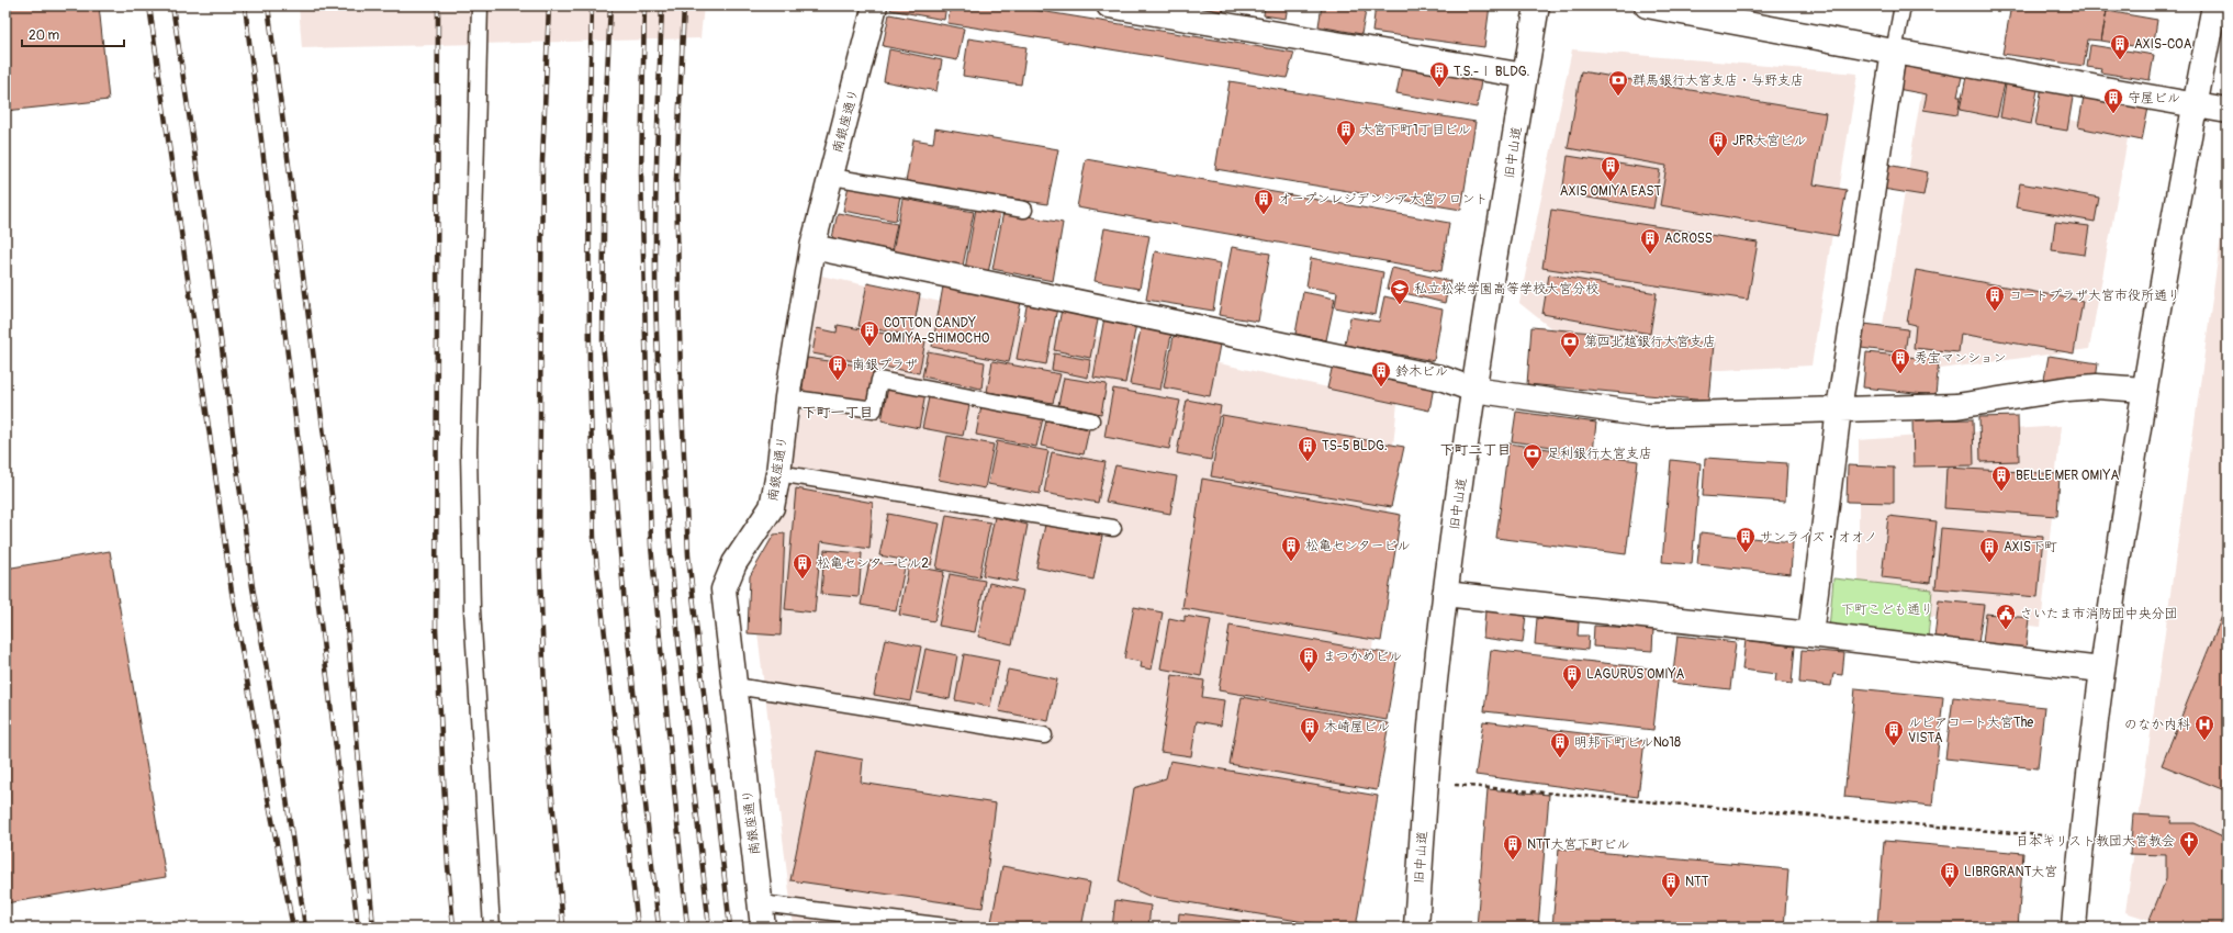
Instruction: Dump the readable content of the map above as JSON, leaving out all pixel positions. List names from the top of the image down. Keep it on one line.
{"streets":{"street":["南銀座通り","旧中山道"]},"districts":["下町一丁目","下町二丁目"],"parks":["下町こども通り"],"places":{"building":["AXIS-COA","T.S.-Ⅰ BLDG.","守屋ビル","大宮下町1丁目ビル","JPR大宮ビル","AXIS OMIYA EAST","オープンレジデンシア大宮フロント","ACROSS","コートプラザ大宮市役所通り","COTTON CANDY OMIYA-SHIMOCHO","秀宝マンション","南銀プラザ","鈴木ビル","TS-5 BLDG.","BELLE MER OMIYA","サンライズ・オオノ","松亀センタービル","AXIS下町","松亀センタービル2","まつかめビル","LAGURUS OMIYA","木崎屋ビル","ルピアコート大宮The VISTA","明邦下町ビルNo18","NTT大宮下町ビル","LIBRGRANT大宮","NTT"],"bank":["群馬銀行大宮支店・与野支店","第四北越銀行大宮支店","足利銀行大宮支店"],"school or university":["私立松栄学園高等学校大宮分校"],"public building":["さいたま市消防団中央分団"],"hospital":["のなか内科"],"church":["日本キリスト教団大宮教会"]},"scale_bar":"20 m"}
